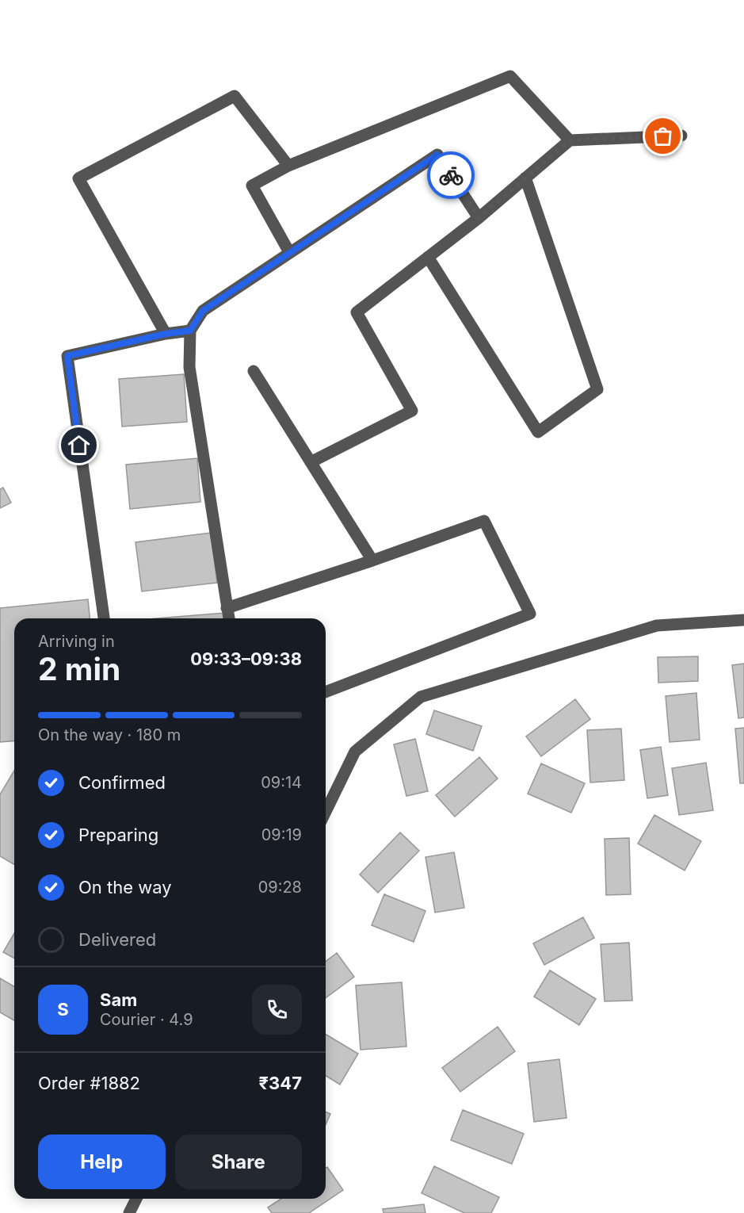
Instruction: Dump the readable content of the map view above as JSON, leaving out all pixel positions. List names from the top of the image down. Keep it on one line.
{"page":{"heading":["2 min","Arriving in","09:33–09:38"],"panel":["Sam","Courier · 4.9","Order #1882","₹347"],"bar":"On the way · 180 m","list":[["Confirmed","09:14"],["Preparing","09:19"],["On the way","09:28"],"Delivered"],"round":"S","buttons":["Help","Share"]}}
